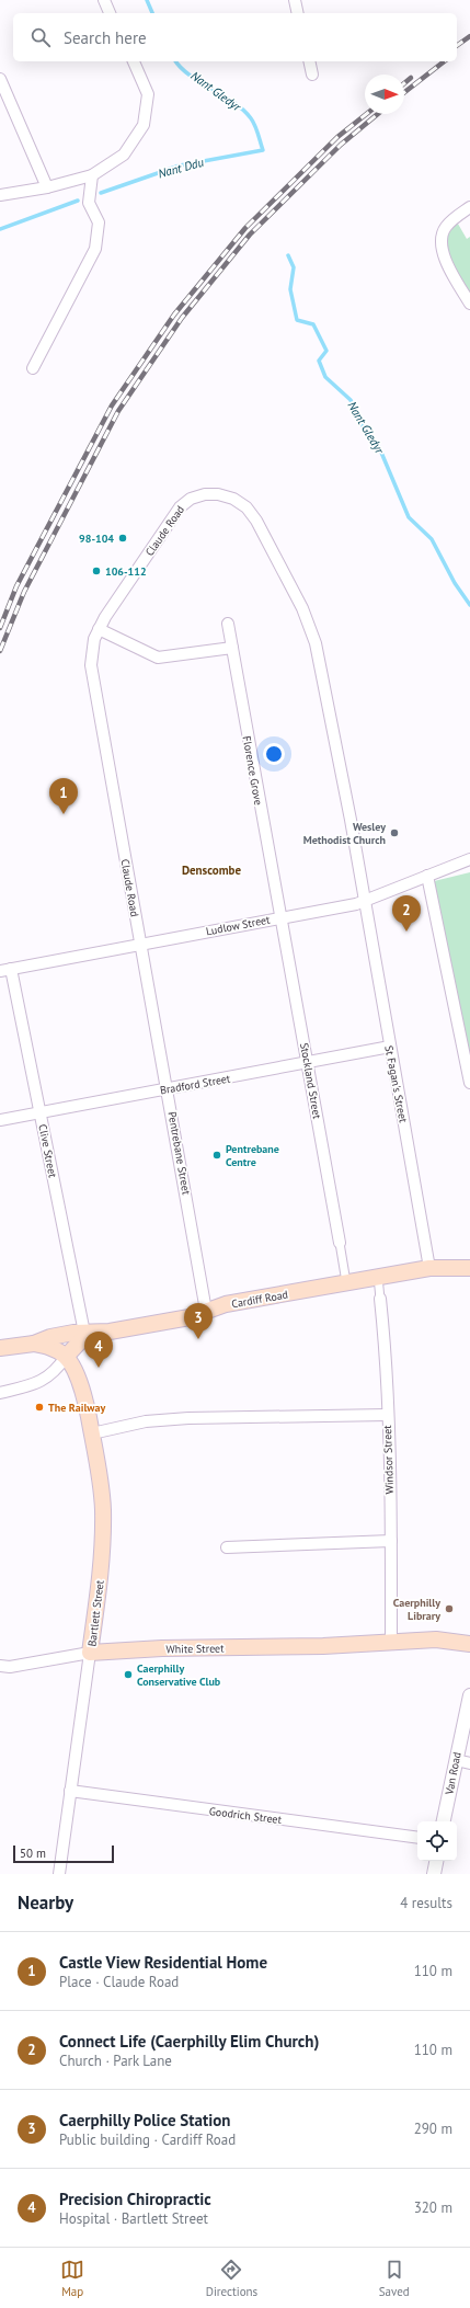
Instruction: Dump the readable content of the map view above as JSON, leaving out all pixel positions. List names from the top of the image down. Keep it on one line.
{"streets":{"main road":["Cardiff Road","Bartlett Street","White Street"],"street":["Claude Road","Florence Grove","Ludlow Street","Stockland Street","Bradford Street","St Fagan's Street","Clive Street","Pentrebane Street","Windsor Street","Van Road","Goodrich Street"]},"crossings":[["Claude Road","Ludlow Street"],["Claude Road","St Fagan's Street"],["Claude Road","Pentrebane Street"],["Florence Grove","Ludlow Street"],["Florence Grove","Stockland Street"],["Ludlow Street","Stockland Street"],["Ludlow Street","St Fagan's Street"],["Ludlow Street","Clive Street"],["Ludlow Street","Pentrebane Street"],["Stockland Street","Bradford Street"],["Bradford Street","St Fagan's Street"],["Bradford Street","Clive Street"],["Bradford Street","Pentrebane Street"],["St Fagan's Street","Cardiff Road"],["Clive Street","Cardiff Road"],["Pentrebane Street","Cardiff Road"],["Cardiff Road","Windsor Street"],["Windsor Street","White Street"],["Bartlett Street","White Street"],["Bartlett Street","Goodrich Street"]],"districts":["Denscombe"],"water":["Nant Gledyr","Nant Ddu"],"places":["98-104","106-112","Wesley Methodist Church","Pentrebane Centre","The Railway","Caerphilly Library","Caerphilly Conservative Club"],"scale_bar":"50 m","north":"right","page":{"search":"Search here","pins":["1","2","3","4"],"scale":"50 m","heading":["Nearby","4 results"],"list":[{"mark":"1","name":"Castle View Residential Home","note":"Place · Claude Road","value":"110 m"},{"mark":"2","name":"Connect Life (Caerphilly Elim Church)","note":"Church · Park Lane","value":"110 m"},{"mark":"3","name":"Caerphilly Police Station","note":"Public building · Cardiff Road","value":"290 m"},{"mark":"4","name":"Precision Chiropractic","note":"Hospital · Bartlett Street","value":"320 m"}],"nav":["Map","Directions","Saved"]}}
